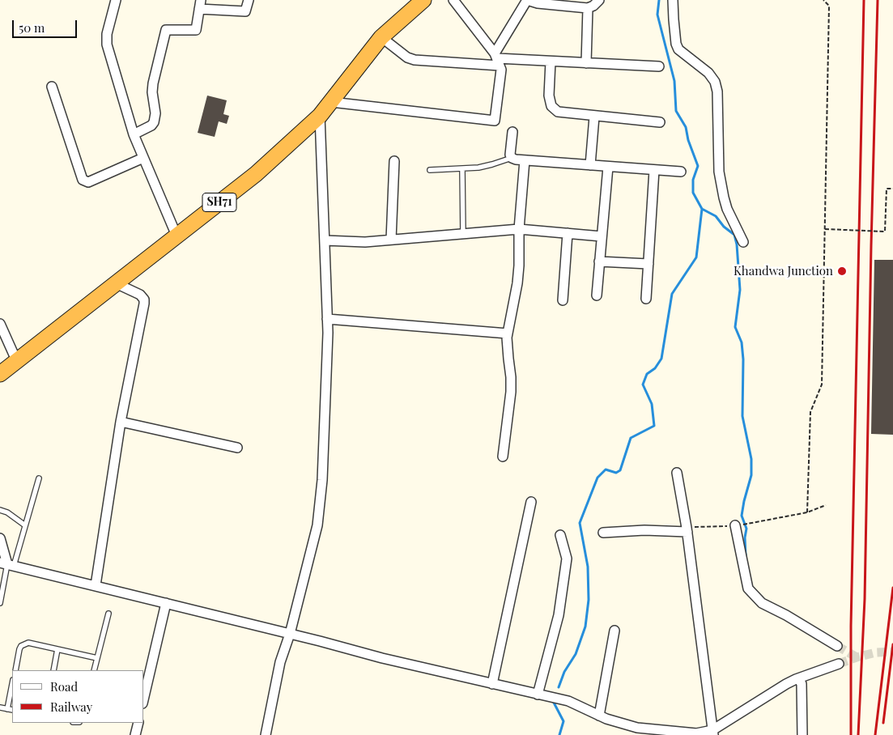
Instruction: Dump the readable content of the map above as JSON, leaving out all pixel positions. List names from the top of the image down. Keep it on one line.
{"streets":{"highway":["SH71"]},"places":["Khandwa Junction"],"legend":["Road","Railway"],"scale_bar":"50 m"}
